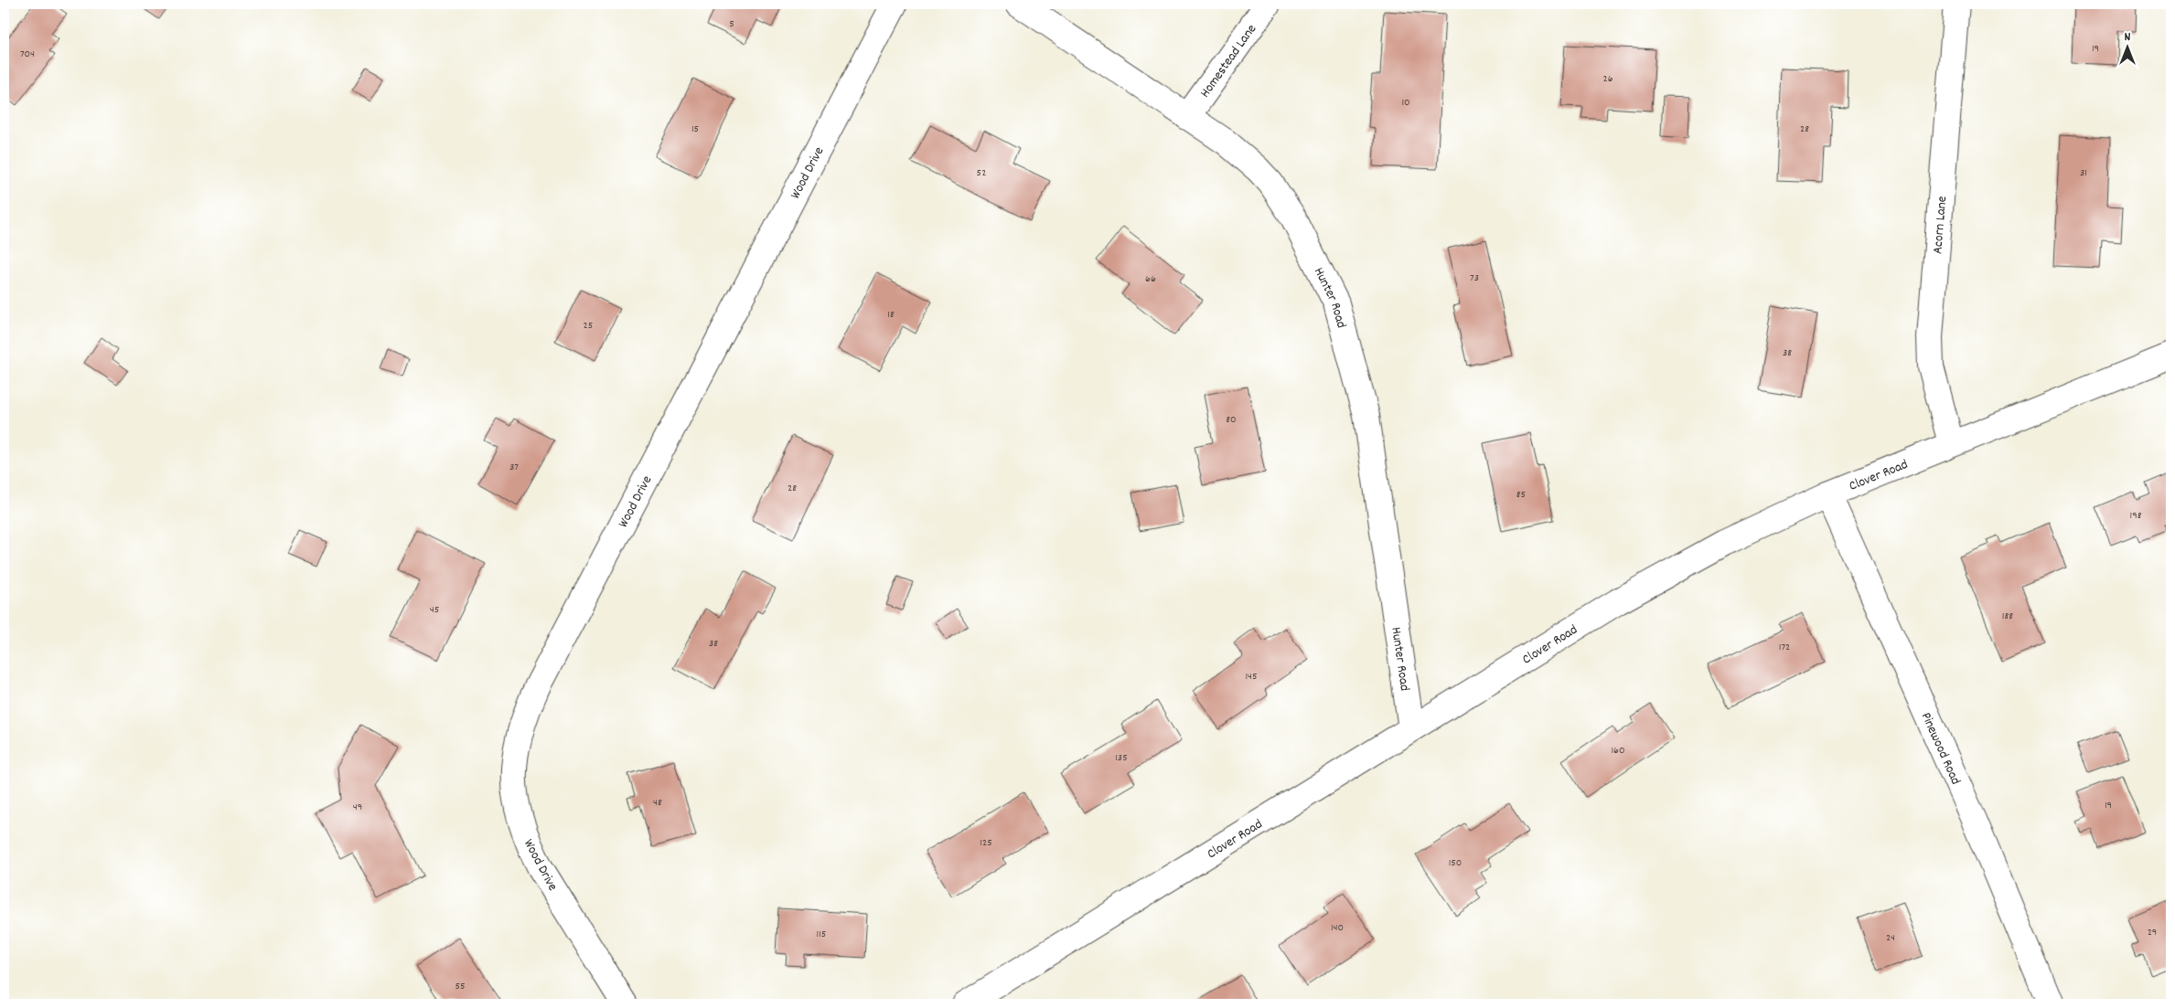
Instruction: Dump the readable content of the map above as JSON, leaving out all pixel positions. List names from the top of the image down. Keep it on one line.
{"streets":{"street":["Homestead Lane","Wood Drive","Acorn Lane","Hunter Road","Clover Road","Pinewood Road"]},"crossings":[["Homestead Lane","Hunter Road"],["Acorn Lane","Clover Road"],["Hunter Road","Clover Road"],["Clover Road","Pinewood Road"]],"house_numbers":["5","19","704","26","10","15","28","52","31","73","66","18","25","38","80","37","28","85","198","45","188","38","172","145","160","135","48","19","49","125","150","140","29","115","24","55"],"north":"top"}
